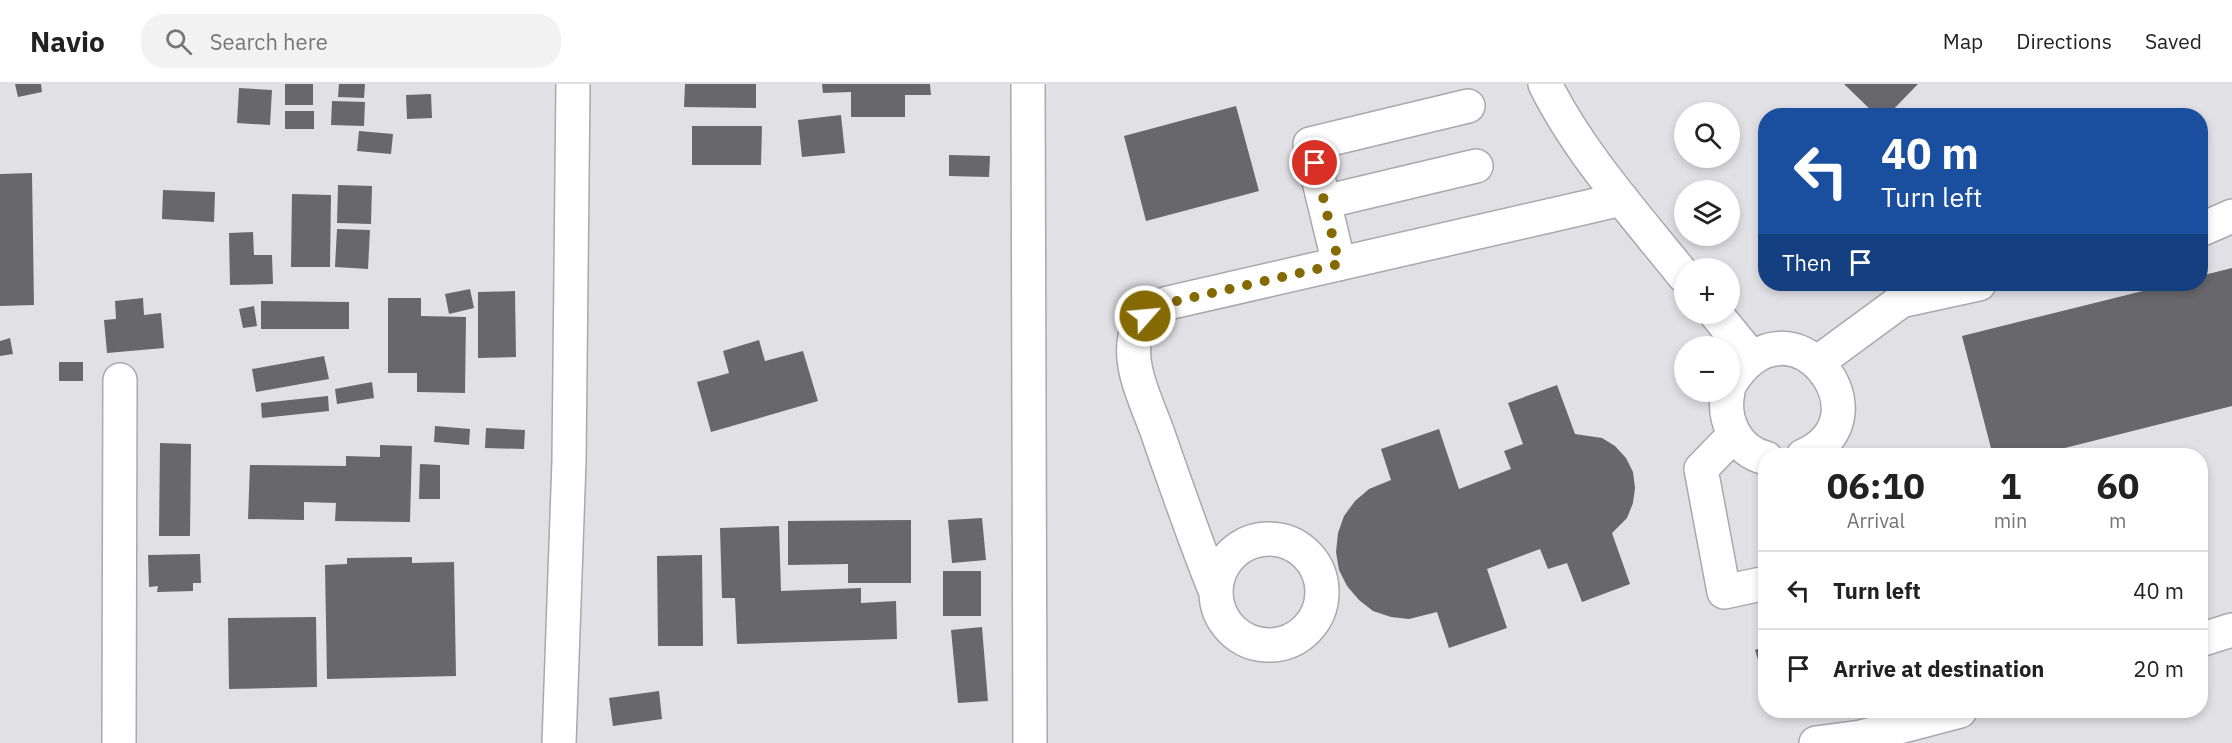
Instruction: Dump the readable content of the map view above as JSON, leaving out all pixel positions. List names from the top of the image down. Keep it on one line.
{"page":{"header":"Navio","search":"Search here","nav":["Map","Directions","Saved"],"map_buttons":["+","−"],"turn":["40 m","Turn left"],"then":"Then","eta":["06:10","Arrival","1","min","60","m"],"list":[{"name":"Turn left","value":"40 m"},{"name":"Arrive at destination","value":"20 m"}]}}
